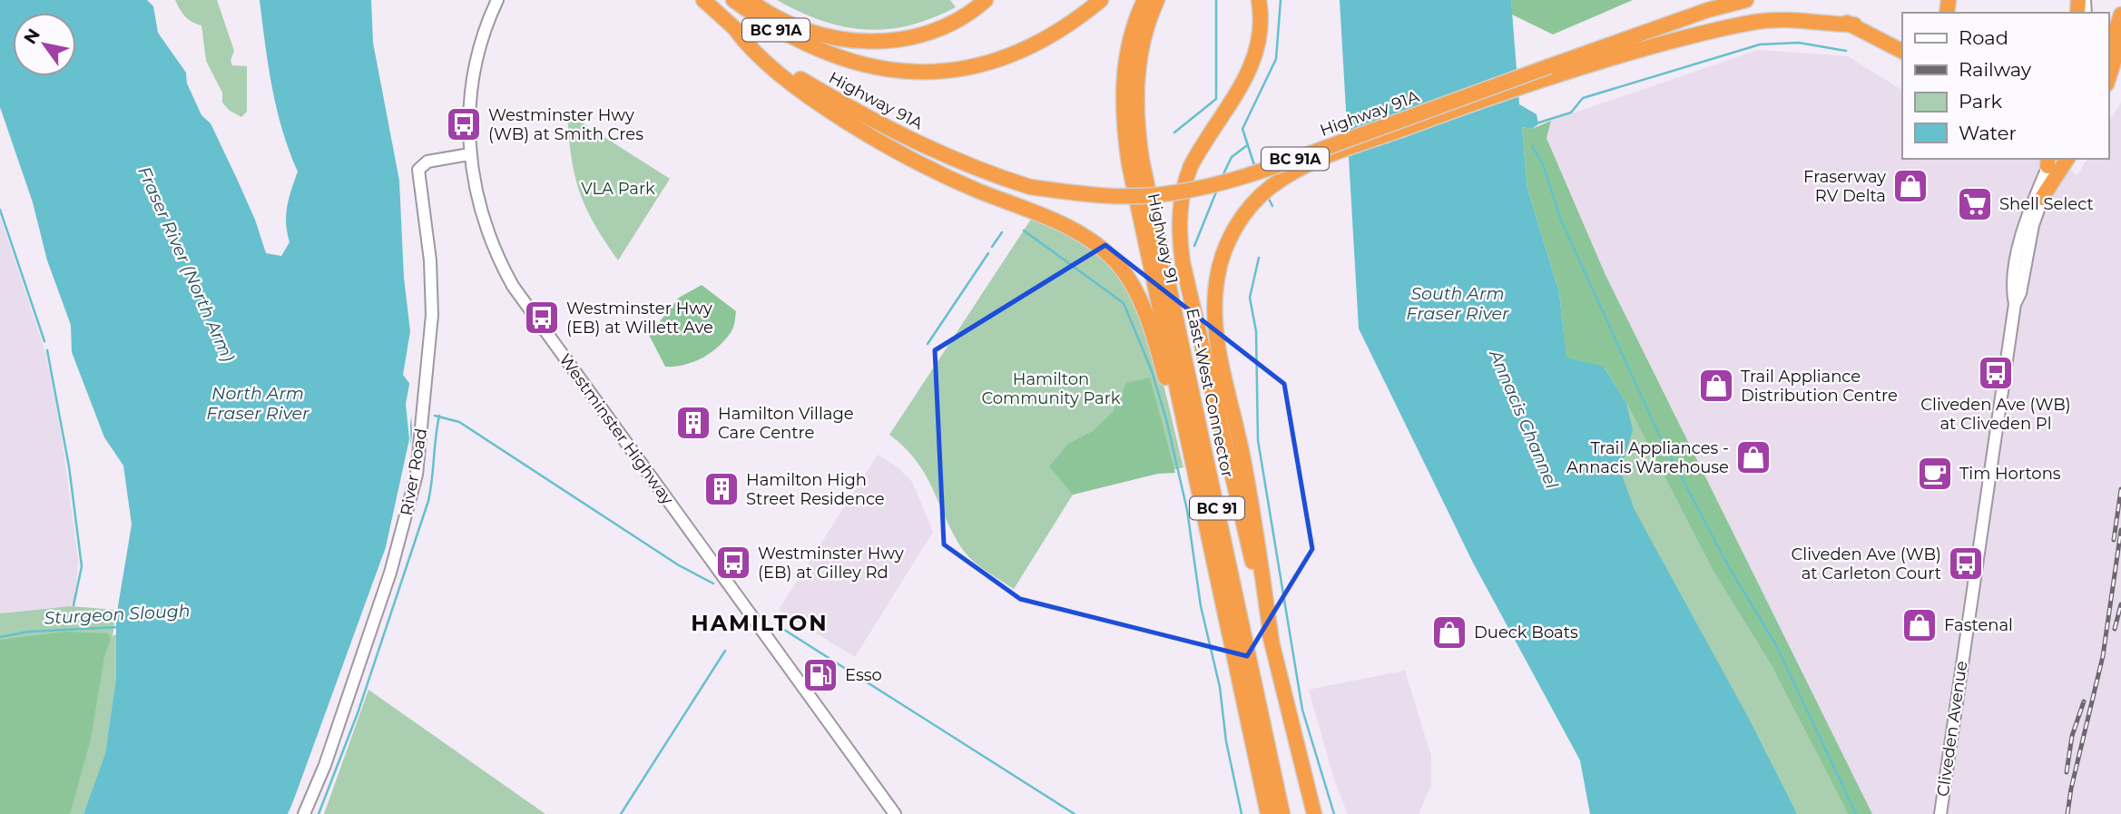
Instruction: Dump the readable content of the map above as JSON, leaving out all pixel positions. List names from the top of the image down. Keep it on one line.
{"streets":{"highway":["BC 91A","Highway 91A","Highway 91","East-West Connector","BC 91"],"street":["Westminster Highway","River Road","Cliveden Avenue"]},"crossings":[["Highway 91","East-West Connector"],["Highway 91","BC 91"],["Westminster Highway","River Road"]],"districts":["HAMILTON"],"water":["Fraser River (North Arm)","South Arm Fraser River","North Arm Fraser River","Annacis Channel","Sturgeon Slough"],"parks":["VLA Park","Hamilton Community Park"],"places":{"bus stop":["Westminster Hwy (WB) at Smith Cres","Westminster Hwy (EB) at Willett Ave","Cliveden Ave (WB) at Cliveden Pl","Westminster Hwy (EB) at Gilley Rd","Cliveden Ave (WB) at Carleton Court"],"shop":["Fraserway RV Delta","Trail Appliance Distribution Centre","Trail Appliances - Annacis Warehouse","Fastenal","Dueck Boats"],"supermarket":["Shell Select"],"building":["Hamilton Village Care Centre","Hamilton High Street Residence"],"cafe":["Tim Hortons"],"fuel station":["Esso"]},"legend":["Road","Railway","Park","Water"],"north":"top left"}
